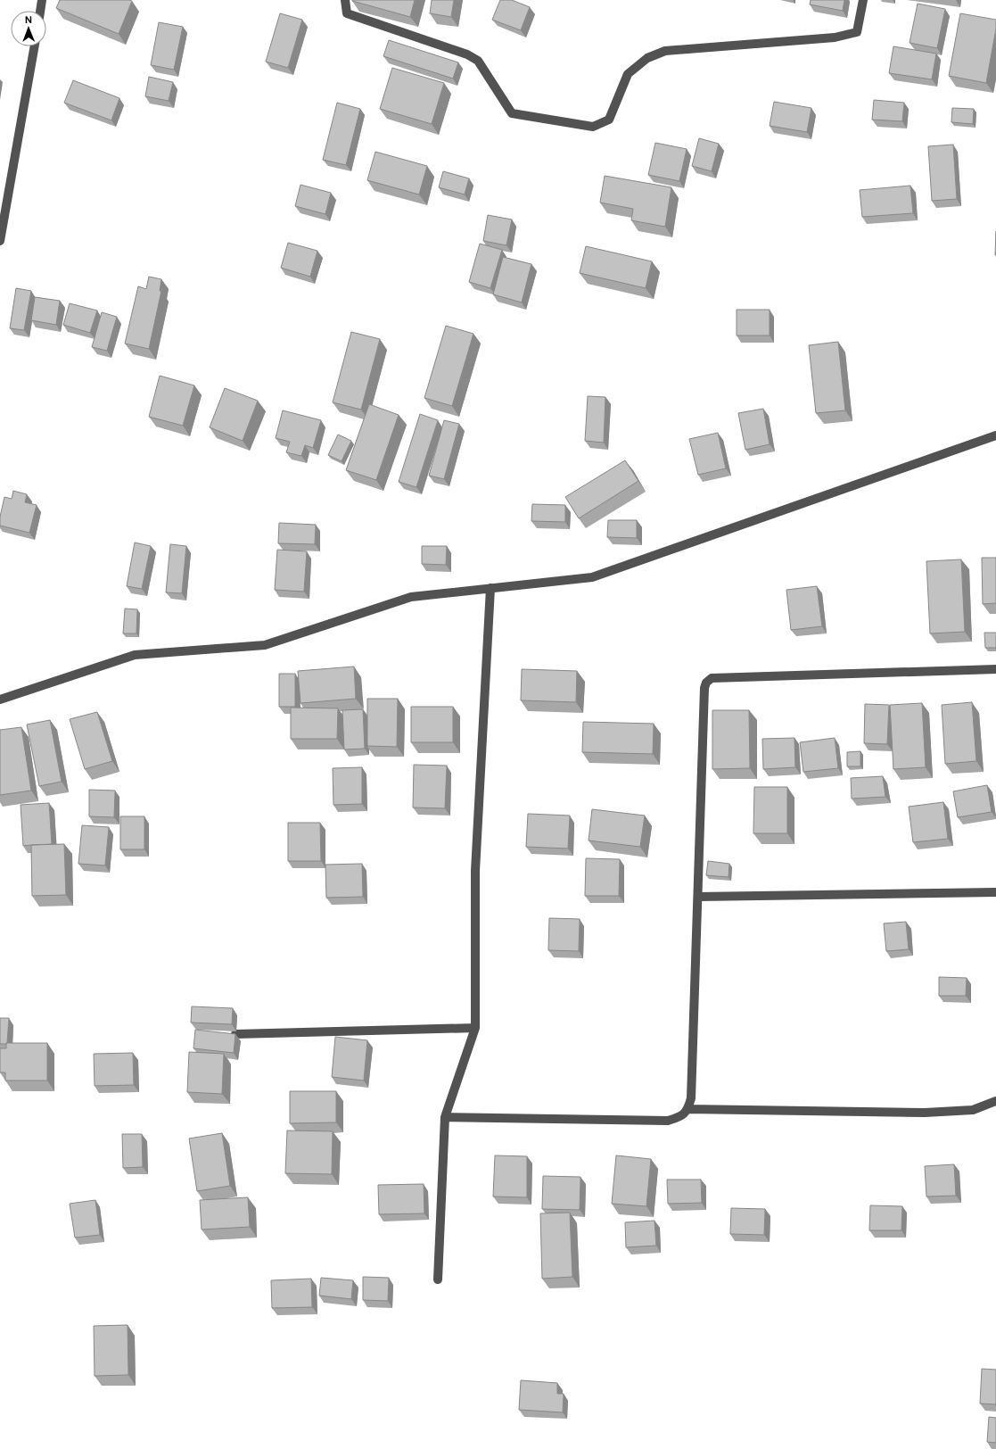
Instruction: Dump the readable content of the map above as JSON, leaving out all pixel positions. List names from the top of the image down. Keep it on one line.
{"north":"top"}
